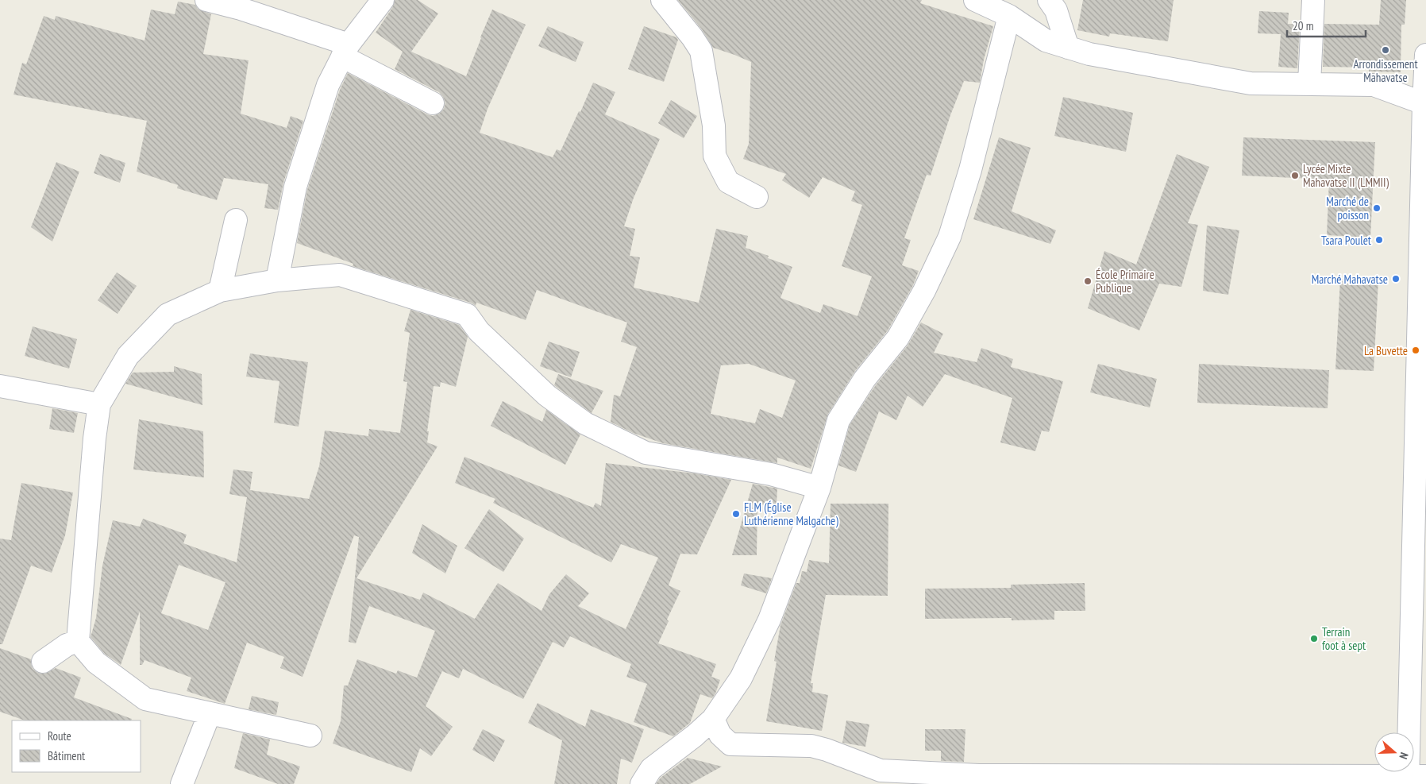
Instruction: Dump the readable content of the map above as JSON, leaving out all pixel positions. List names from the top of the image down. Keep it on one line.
{"places":["Arrondissement Mahavatse","Lycée Mixte Mahavatse II (LMMII)","Marché de poisson","Tsara Poulet","Marché Mahavatse","École Primaire Publique","La Buvette","FLM (Église Luthérienne Malgache)","Terrain foot à sept"],"legend":["Route","Bâtiment"],"scale_bar":"20 m","north":"right"}
